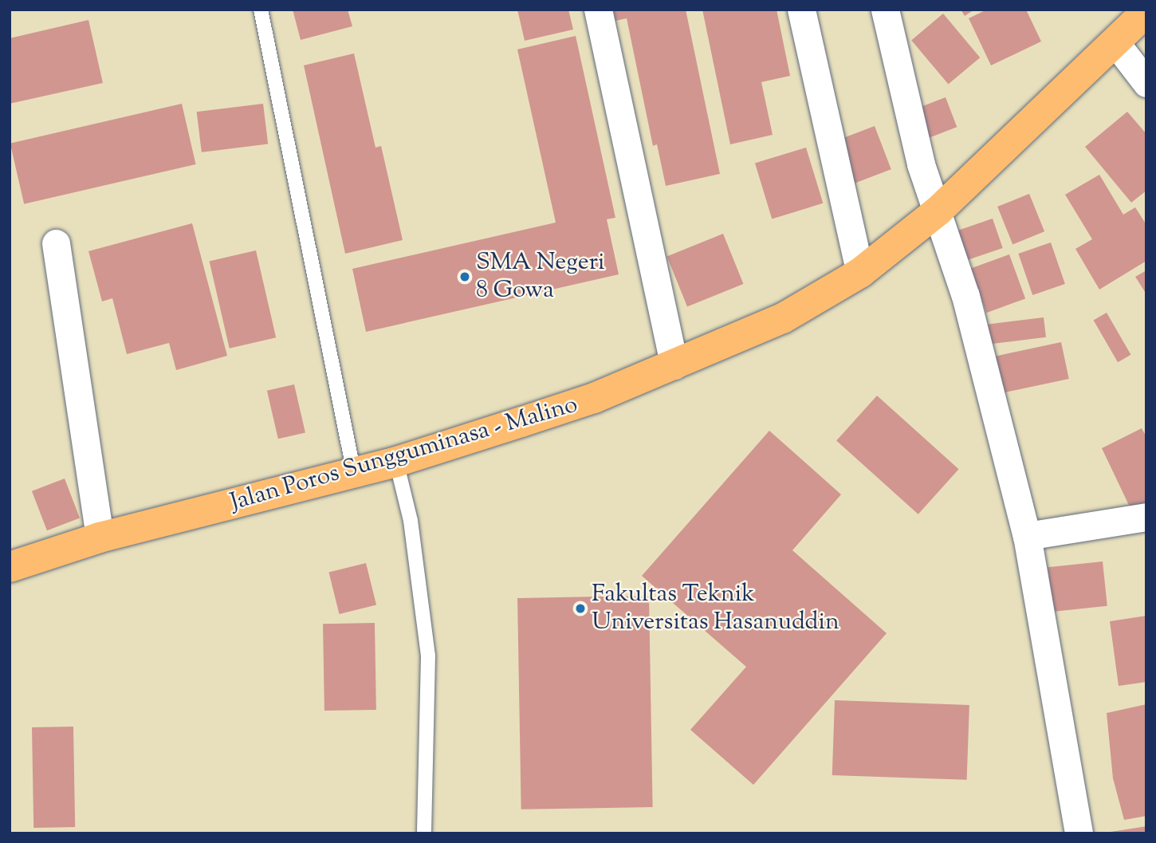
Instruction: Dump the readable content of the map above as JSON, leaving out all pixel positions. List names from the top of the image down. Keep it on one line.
{"streets":{"main road":["Jalan Poros Sungguminasa - Malino"]},"places":["SMA Negeri 8 Gowa","Fakultas Teknik Universitas Hasanuddin"]}
